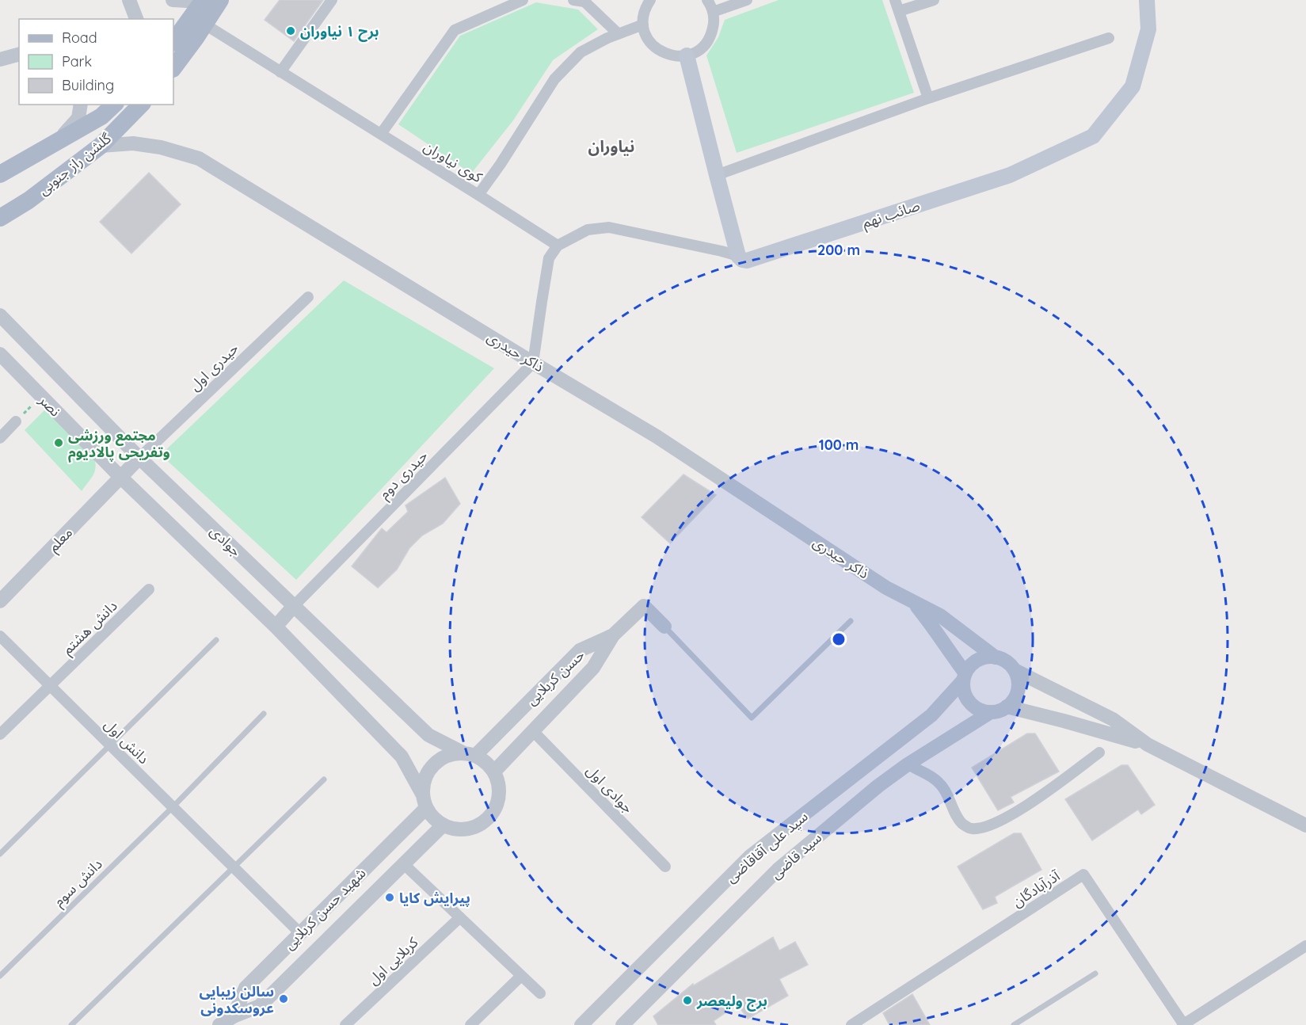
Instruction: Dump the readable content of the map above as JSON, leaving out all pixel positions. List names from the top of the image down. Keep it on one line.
{"streets":{"main road":["گلشن راز جنوبی","صائب نهم"],"street":["کوی نیاوران","ذاکر حیدری","حیدری اول","نصر","حیدری دوم","معلم","جوادی","دانش هشتم","حسن کربلایی","دانش اول","جوادی اول","سید علی آقاقاضی","سید قاضی","آذرآبادگان","شهید حسن کربلایی","کربلایی اول"],"lane":["دانش سوم"]},"crossings":[["گلشن راز جنوبی","ذاکر حیدری"],["ذاکر حیدری","حیدری دوم"],["ذاکر حیدری","سید علی آقاقاضی"],["ذاکر حیدری","سید قاضی"],["حیدری اول","معلم"],["حیدری اول","جوادی"],["نصر","معلم"],["نصر","جوادی"],["حیدری دوم","جوادی"],["معلم","جوادی"],["جوادی","حسن کربلایی"],["جوادی","شهید حسن کربلایی"],["دانش هشتم","دانش اول"],["حسن کربلایی","جوادی اول"],["حسن کربلایی","شهید حسن کربلایی"],["دانش اول","دانش سوم"],["دانش اول","شهید حسن کربلایی"],["سید علی آقاقاضی","سید قاضی"]],"districts":["نیاوران"],"places":["برح ۱ نیاوران","مجتمع ورزشی وتفریحی پالادیوم","پیرایش کایا","سالن زیبایی عروسکدونی","برج ولیعصر"],"legend":["Road","Park","Building"],"rings":["200 m","100 m"]}
